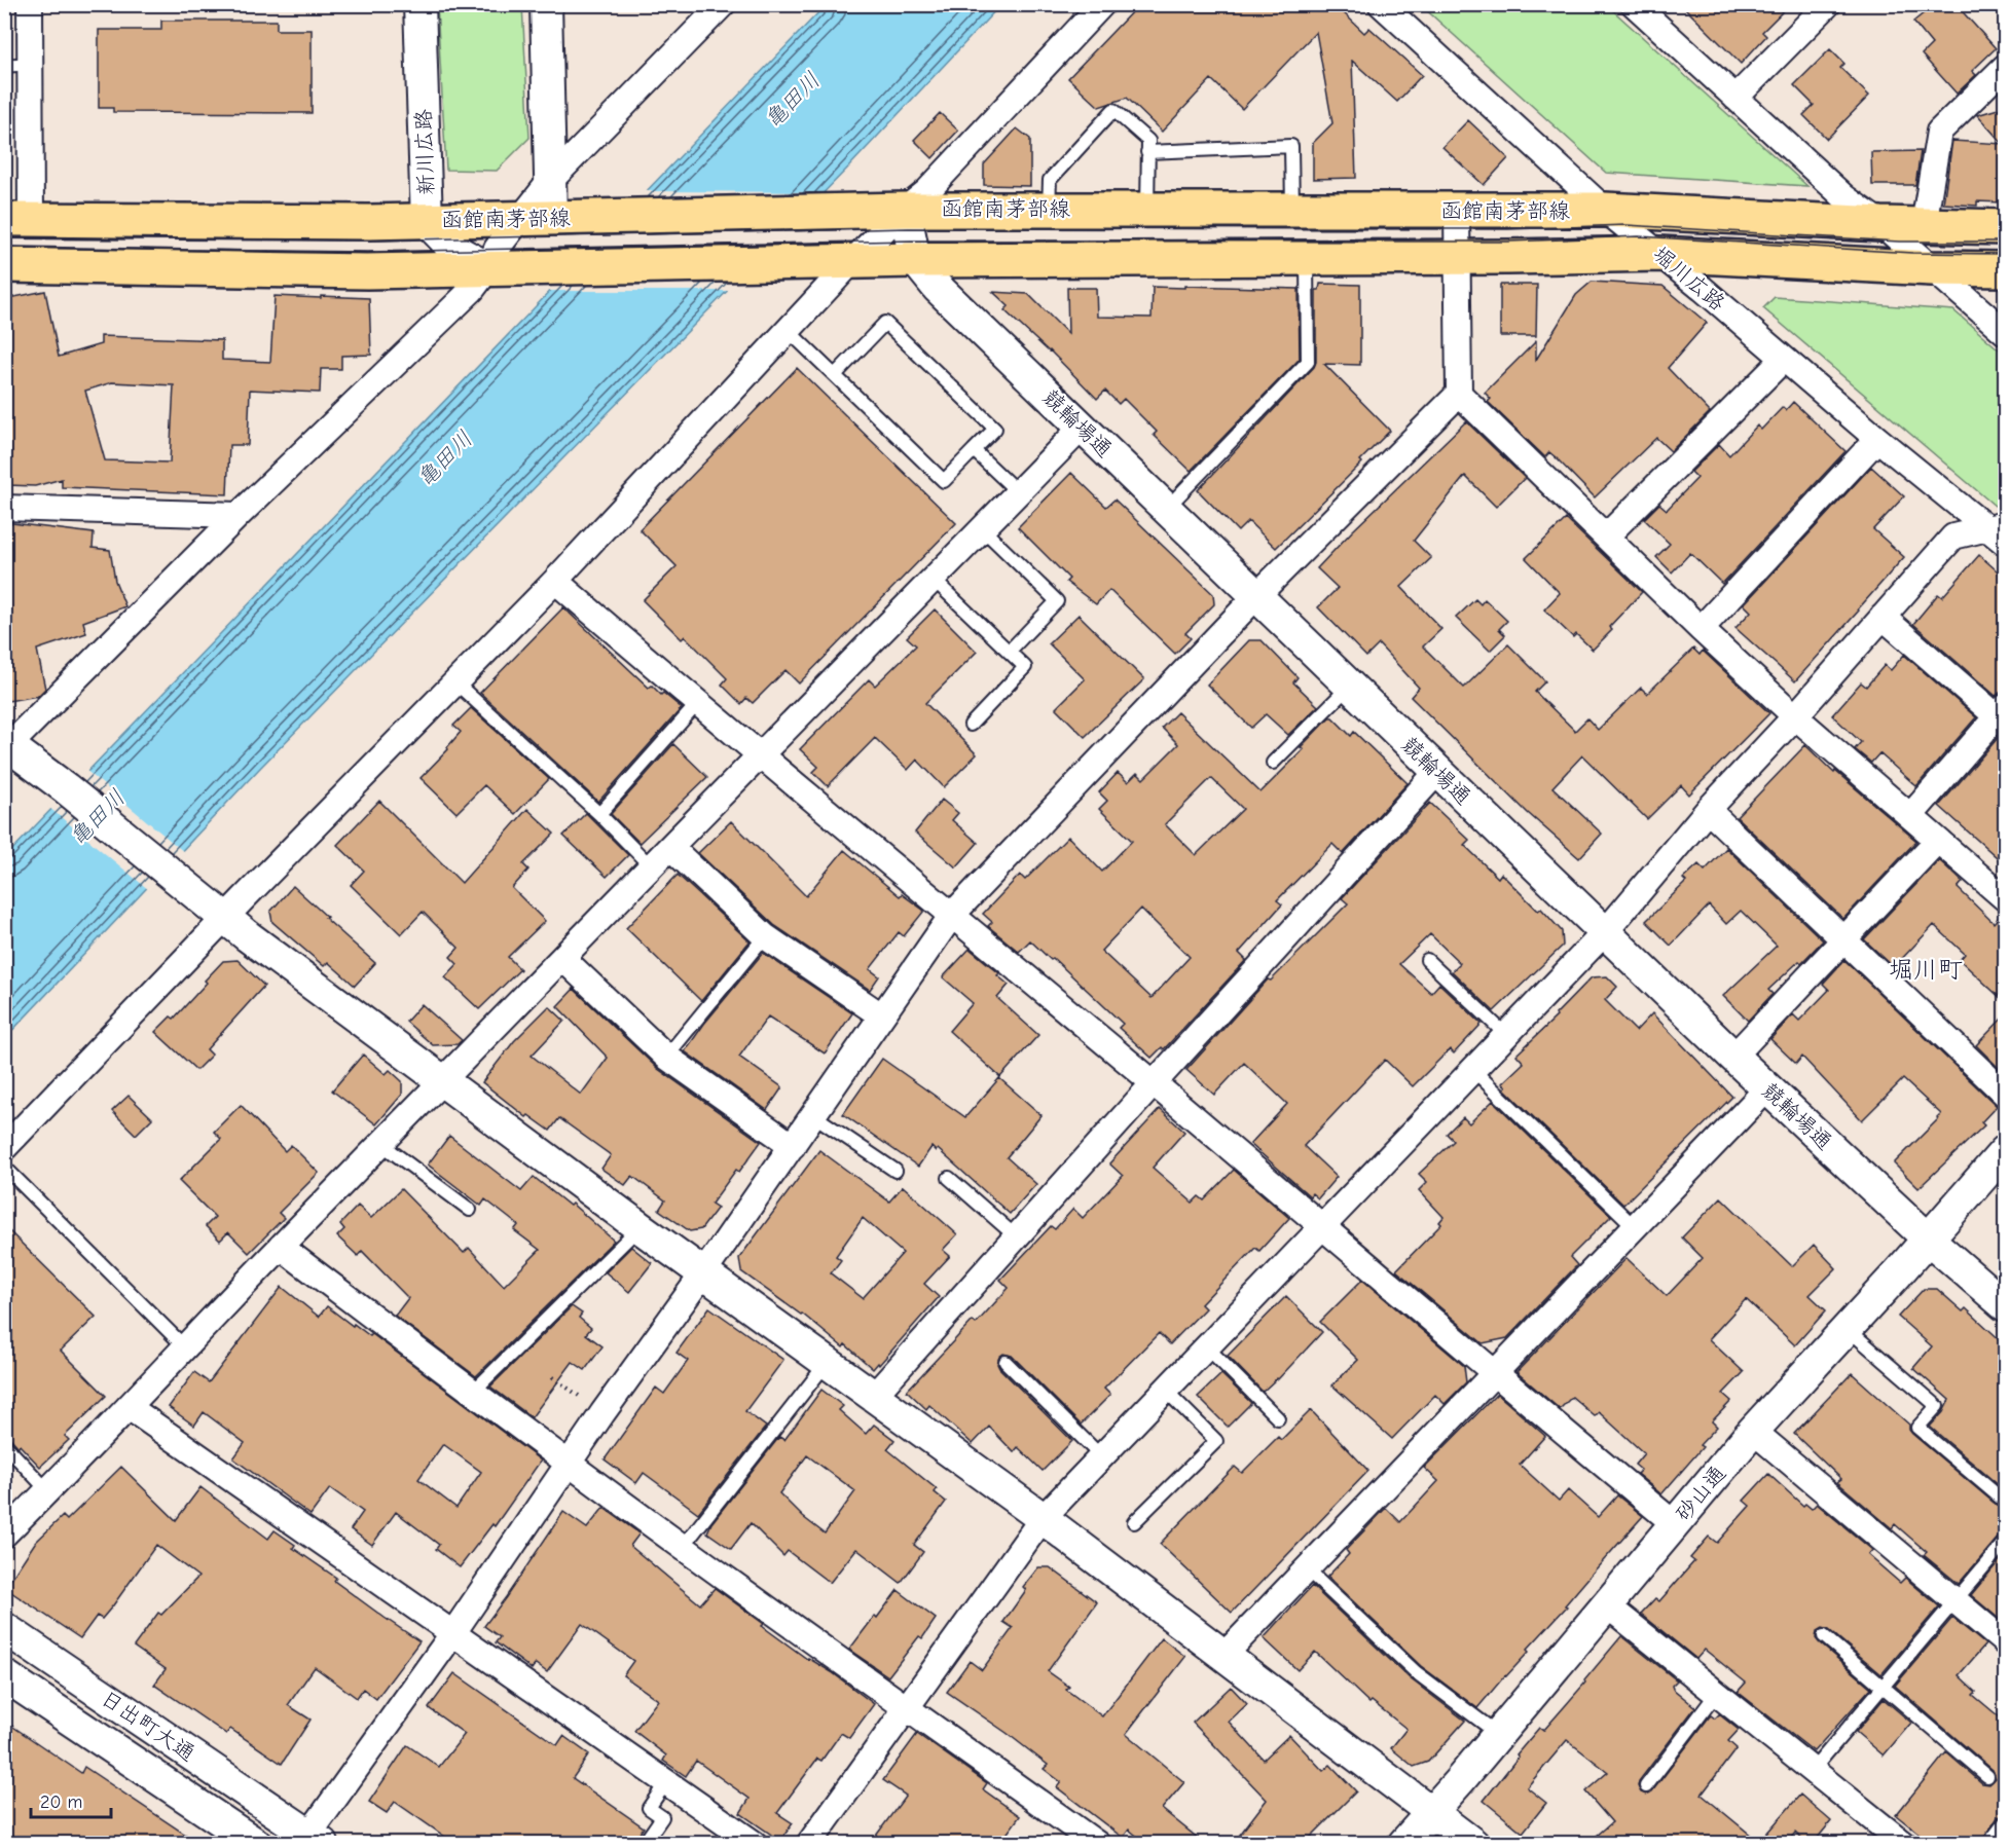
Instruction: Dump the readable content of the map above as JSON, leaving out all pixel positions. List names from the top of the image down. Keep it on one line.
{"streets":{"main road":["函館南茅部線"],"street":["新川広路","堀川広路","競輪場通","砂山通","日出町大通"]},"crossings":[["新川広路","函館南茅部線"],["函館南茅部線","堀川広路"],["函館南茅部線","競輪場通"],["競輪場通","砂山通"]],"districts":["堀川町"],"water":["亀田川"],"scale_bar":"20 m"}
